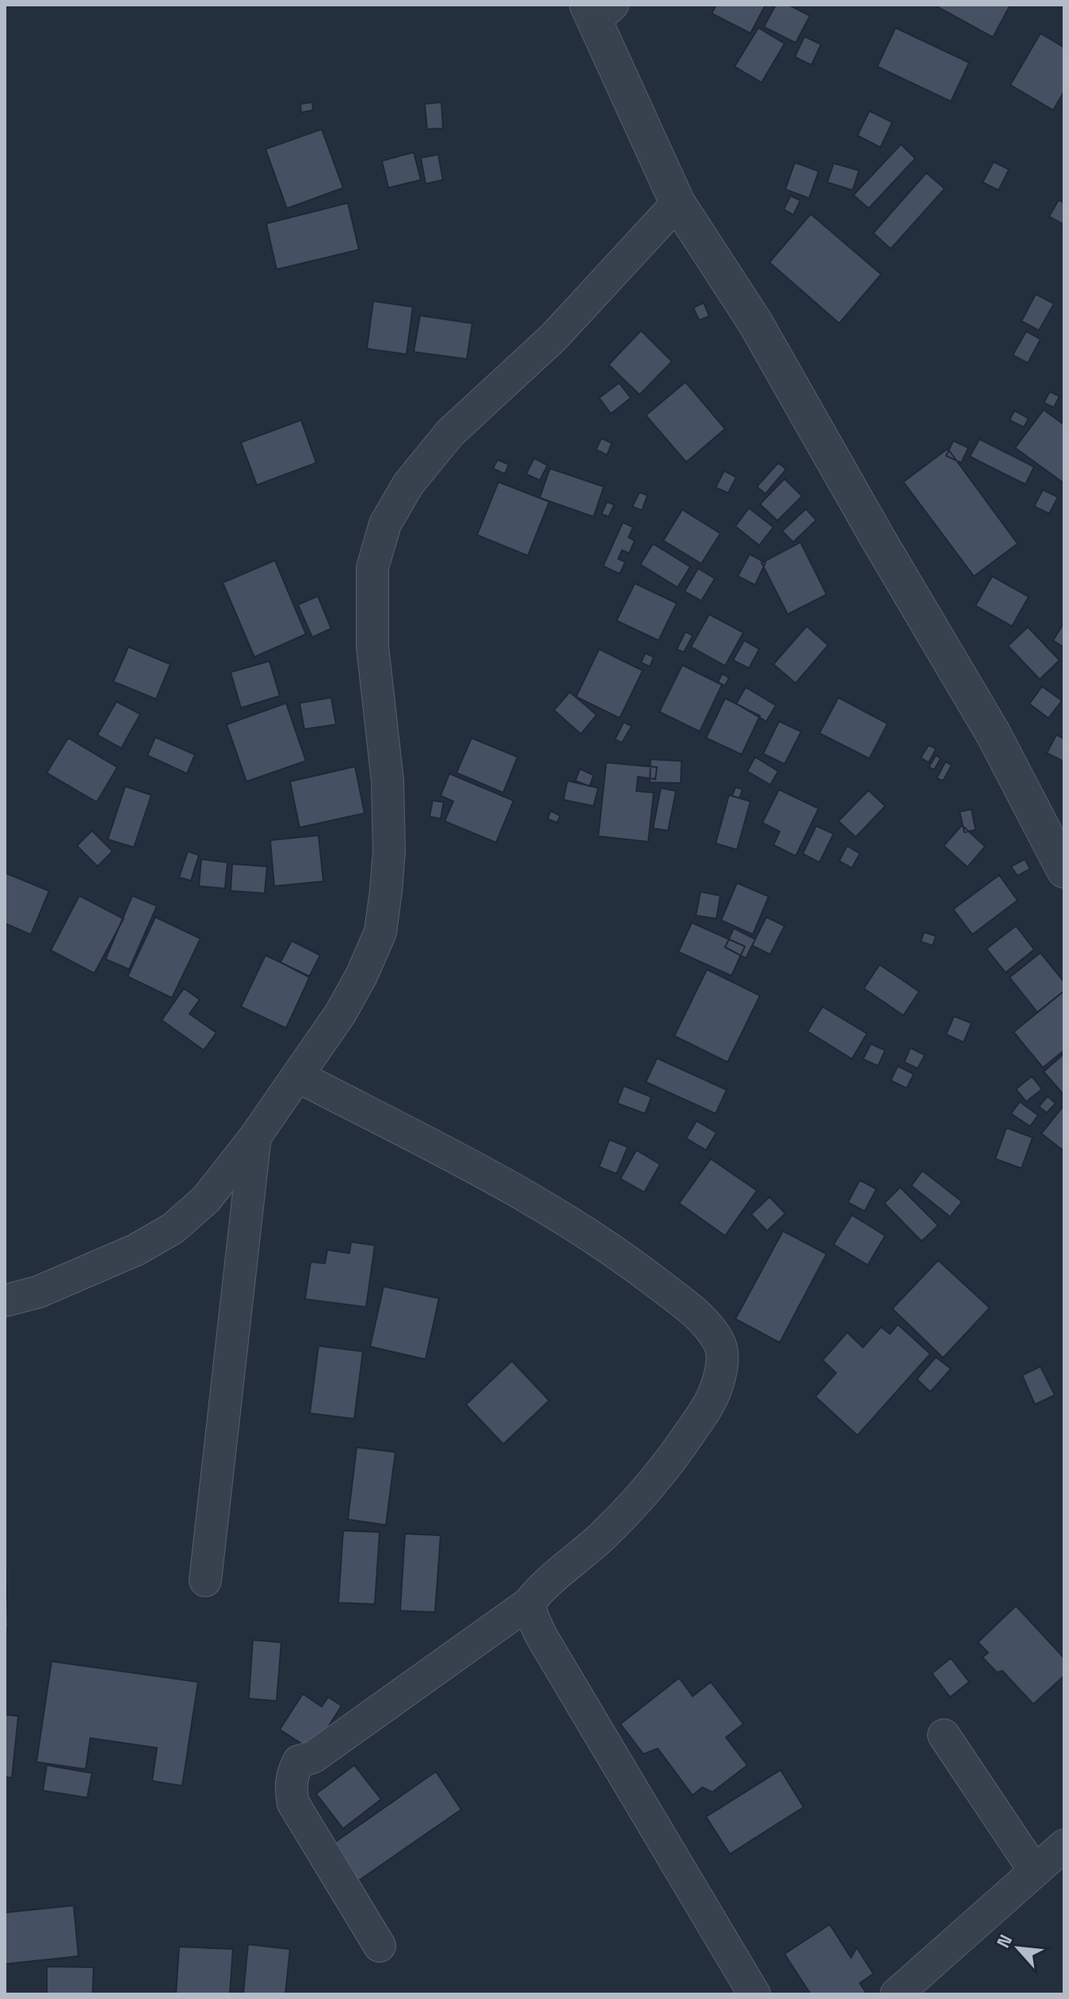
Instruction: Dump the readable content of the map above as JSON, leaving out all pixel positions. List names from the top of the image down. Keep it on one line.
{"north":"top left"}
